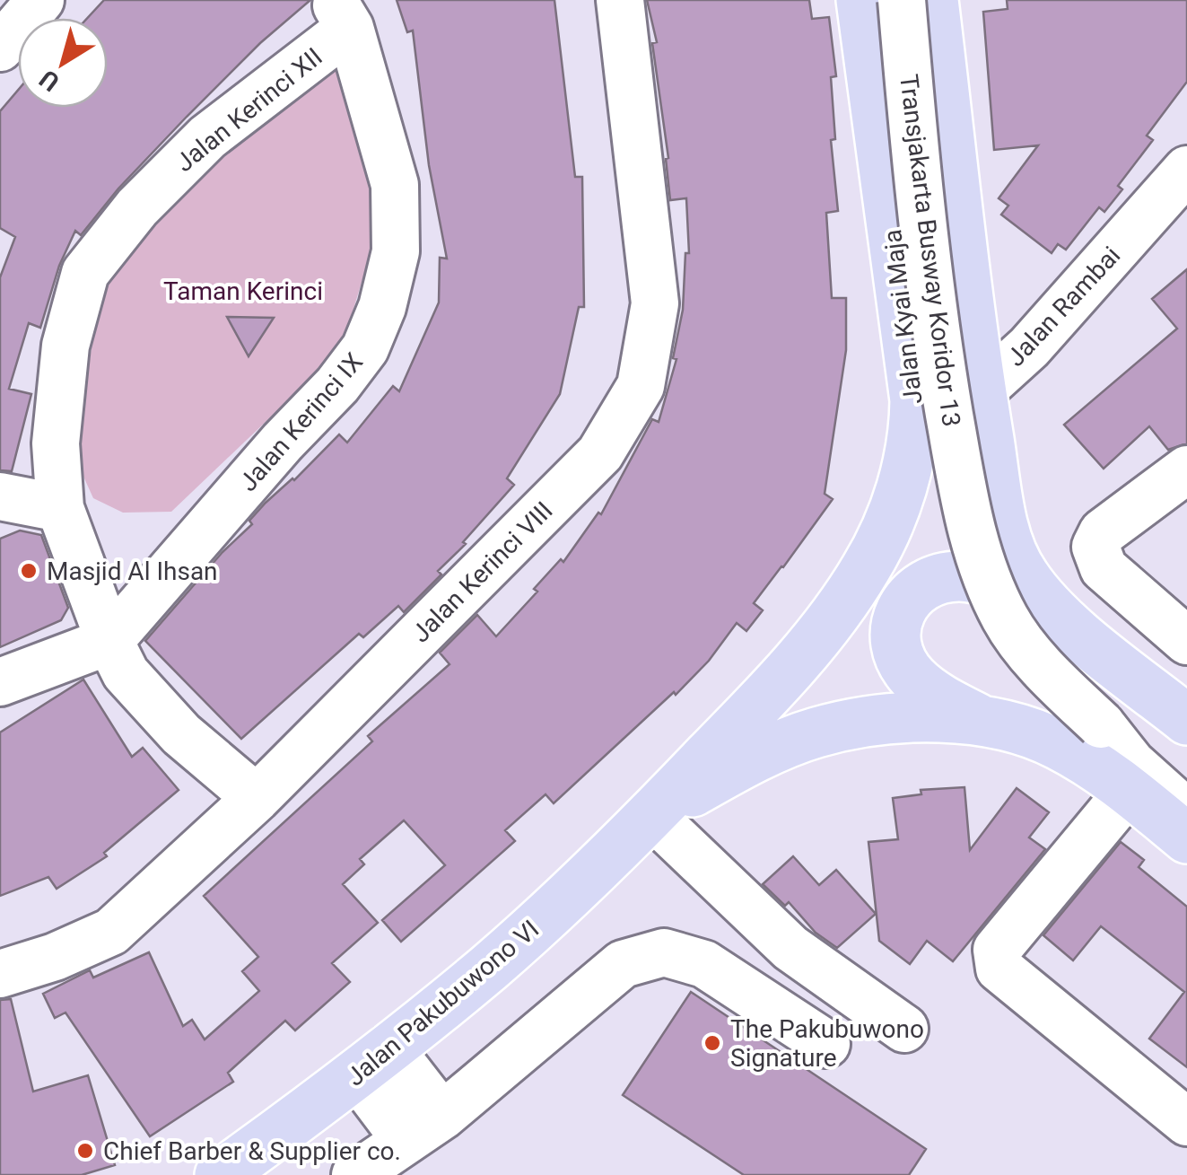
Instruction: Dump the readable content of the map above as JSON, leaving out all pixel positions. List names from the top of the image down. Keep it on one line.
{"streets":{"main road":["Jalan Kyai Maja","Jalan Pakubuwono VI"],"street":["Jalan Kerinci XII","Transjakarta Busway Koridor 13","Jalan Rambai","Jalan Kerinci IX","Jalan Kerinci VIII"]},"crossings":[["Jalan Kerinci XII","Jalan Kerinci IX"],["Jalan Kerinci XII","Jalan Kerinci VIII"],["Jalan Kyai Maja","Jalan Pakubuwono VI"]],"parks":["Taman Kerinci"],"places":["Masjid Al Ihsan","The Pakubuwono Signature","Chief Barber & Supplier co."],"north":"bottom left"}
